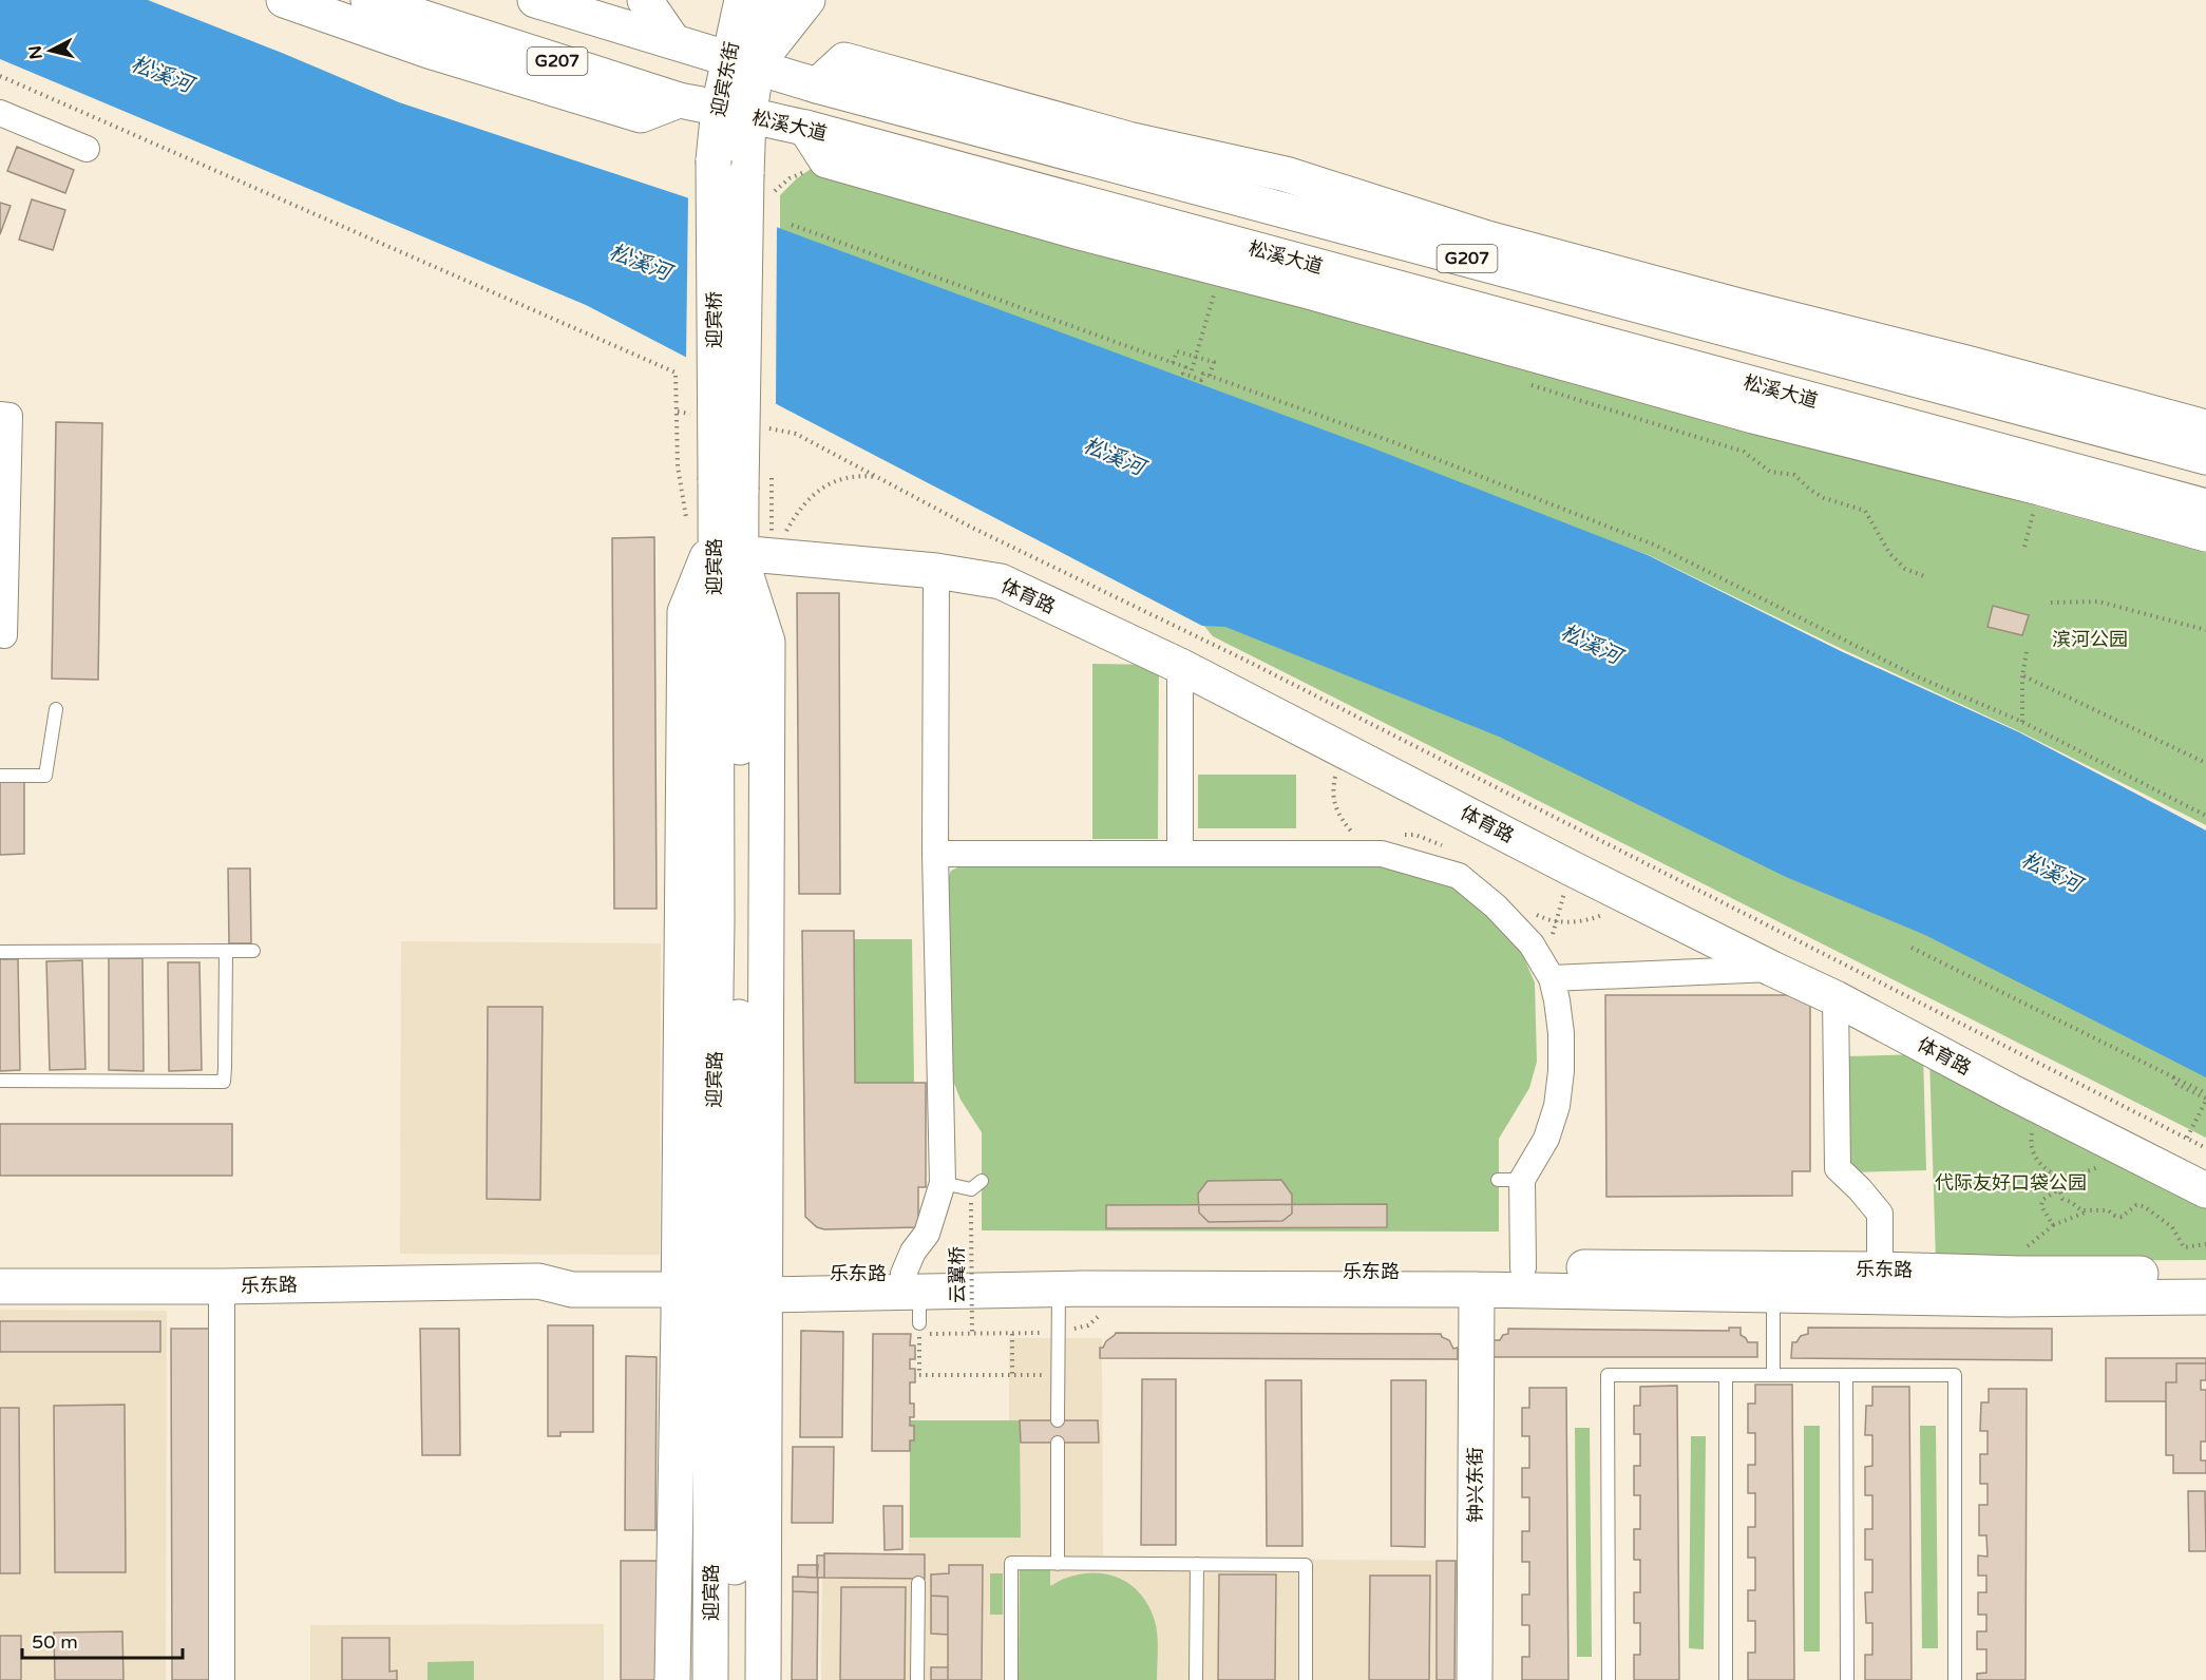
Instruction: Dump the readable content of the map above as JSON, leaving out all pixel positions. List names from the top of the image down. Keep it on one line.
{"streets":{"main road":["G207","迎宾东街","松溪大道","迎宾桥","迎宾路","体育路","乐东路","钟兴东街"],"path":["云翼桥"]},"crossings":[["G207","迎宾东街"],["迎宾东街","松溪大道"],["迎宾东街","迎宾桥"],["迎宾桥","迎宾路"],["迎宾路","体育路"],["迎宾路","乐东路"],["乐东路","钟兴东街"]],"water":["松溪河"],"parks":["滨河公园","代际友好口袋公园"],"scale_bar":"50 m","north":"left"}
